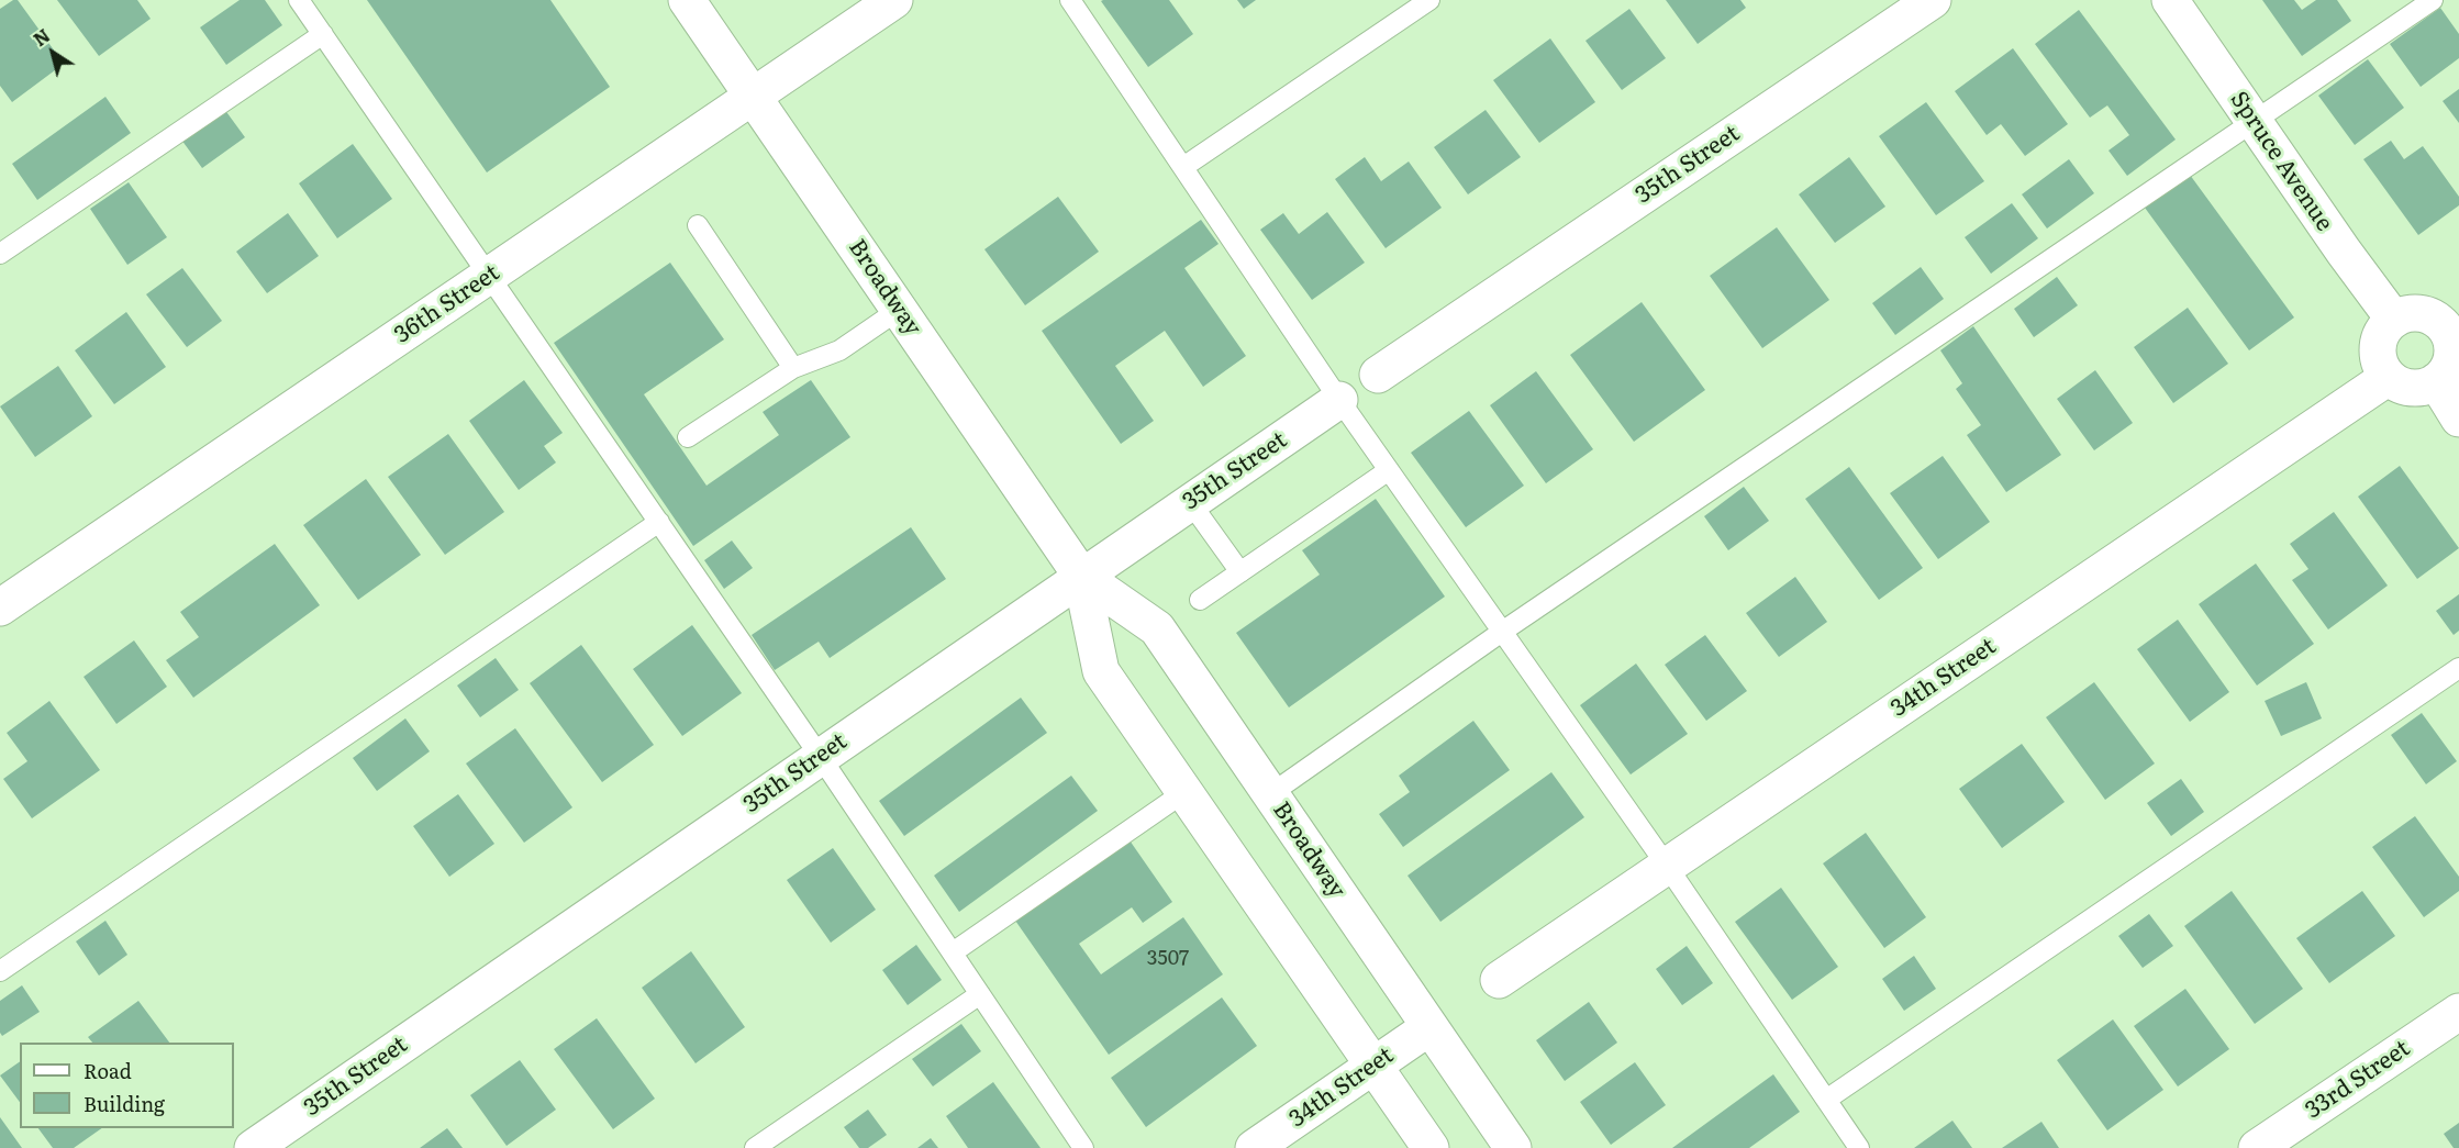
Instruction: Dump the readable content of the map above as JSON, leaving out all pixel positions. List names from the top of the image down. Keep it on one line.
{"streets":{"street":["Spruce Avenue","35th Street","Broadway","36th Street","34th Street","33rd Street"]},"crossings":[["Spruce Avenue","34th Street"],["35th Street","Broadway"],["Broadway","36th Street"],["Broadway","34th Street"]],"house_numbers":["3507"],"legend":["Road","Building"],"north":"top left"}
